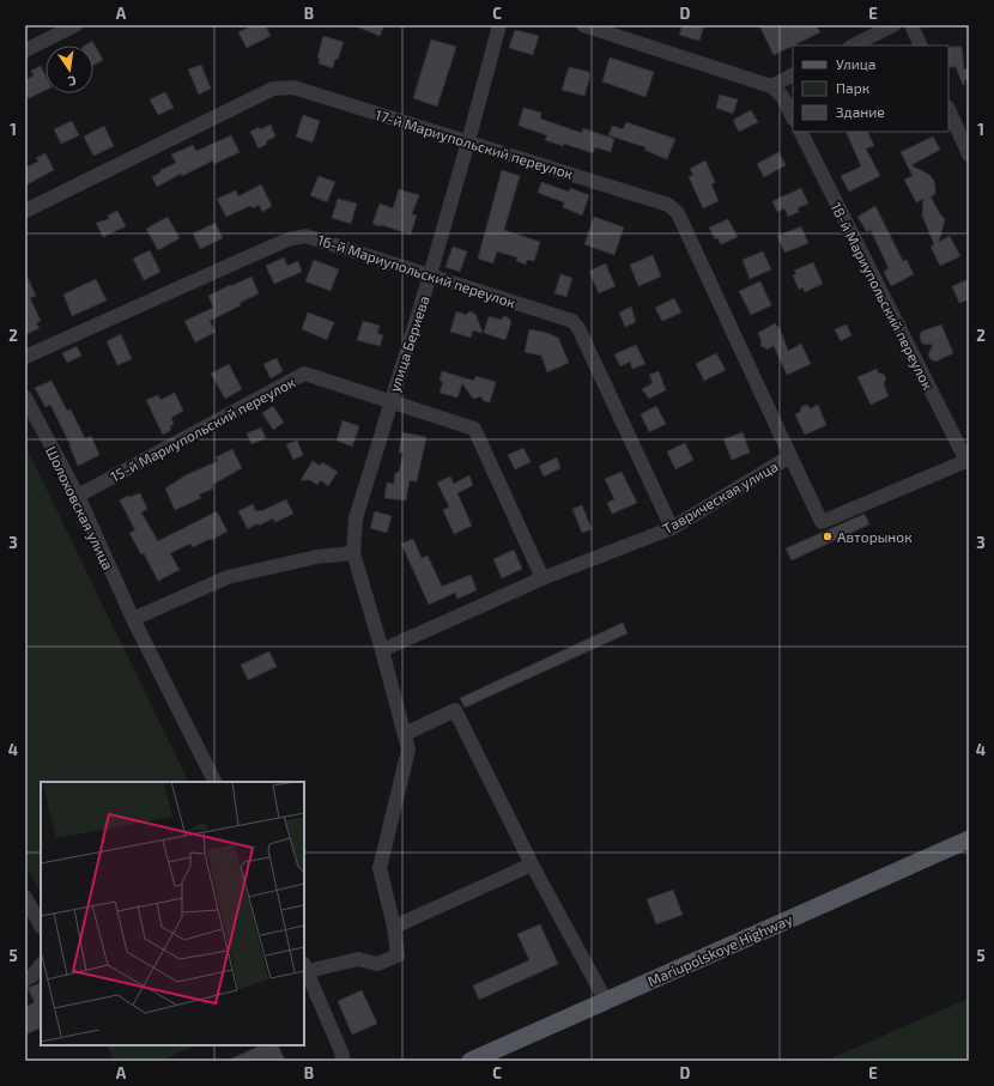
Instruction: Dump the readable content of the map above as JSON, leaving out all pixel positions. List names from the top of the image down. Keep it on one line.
{"streets":{"main road":["Mariupolskoye Highway"],"street":["17-й Мариупольский переулок","16-й Мариупольский переулок","18-й Мариупольский переулок","улица Бериева","15-й Мариупольский переулок","Таврическая улица","Шолоховская улица"]},"crossings":[["17-й Мариупольский переулок","улица Бериева"],["17-й Мариупольский переулок","Таврическая улица"],["16-й Мариупольский переулок","улица Бериева"],["16-й Мариупольский переулок","Таврическая улица"],["18-й Мариупольский переулок","Таврическая улица"],["улица Бериева","15-й Мариупольский переулок"],["улица Бериева","Таврическая улица"],["15-й Мариупольский переулок","Таврическая улица"],["15-й Мариупольский переулок","Шолоховская улица"]],"places":["Авторынок"],"legend":["Улица","Парк","Здание"],"north":"bottom","grid":{"columns":["A","B","C","D","E"],"rows":["1","2","3","4","5"]}}
